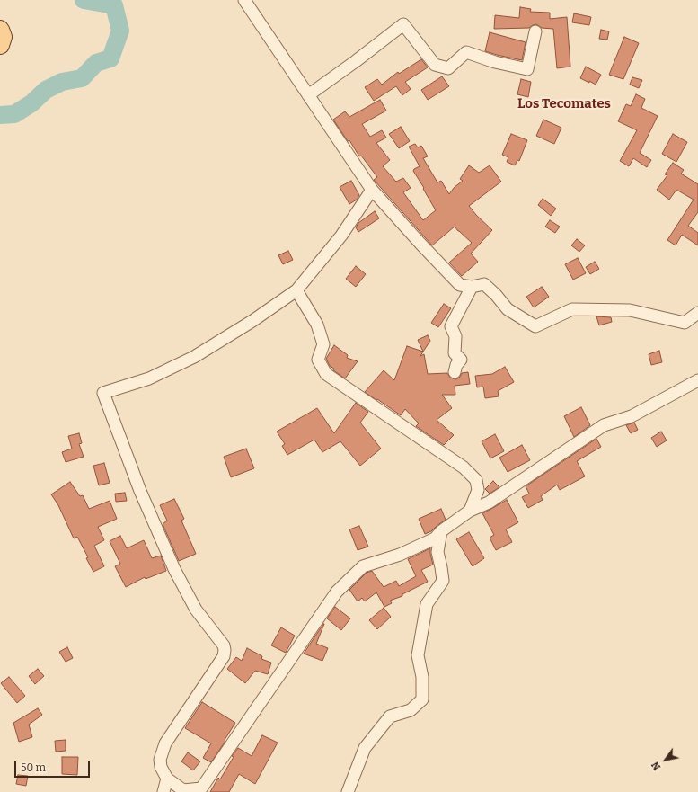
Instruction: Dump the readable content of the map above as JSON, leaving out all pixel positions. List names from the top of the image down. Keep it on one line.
{"districts":["Los Tecomates"],"scale_bar":"50 m","north":"bottom left"}
